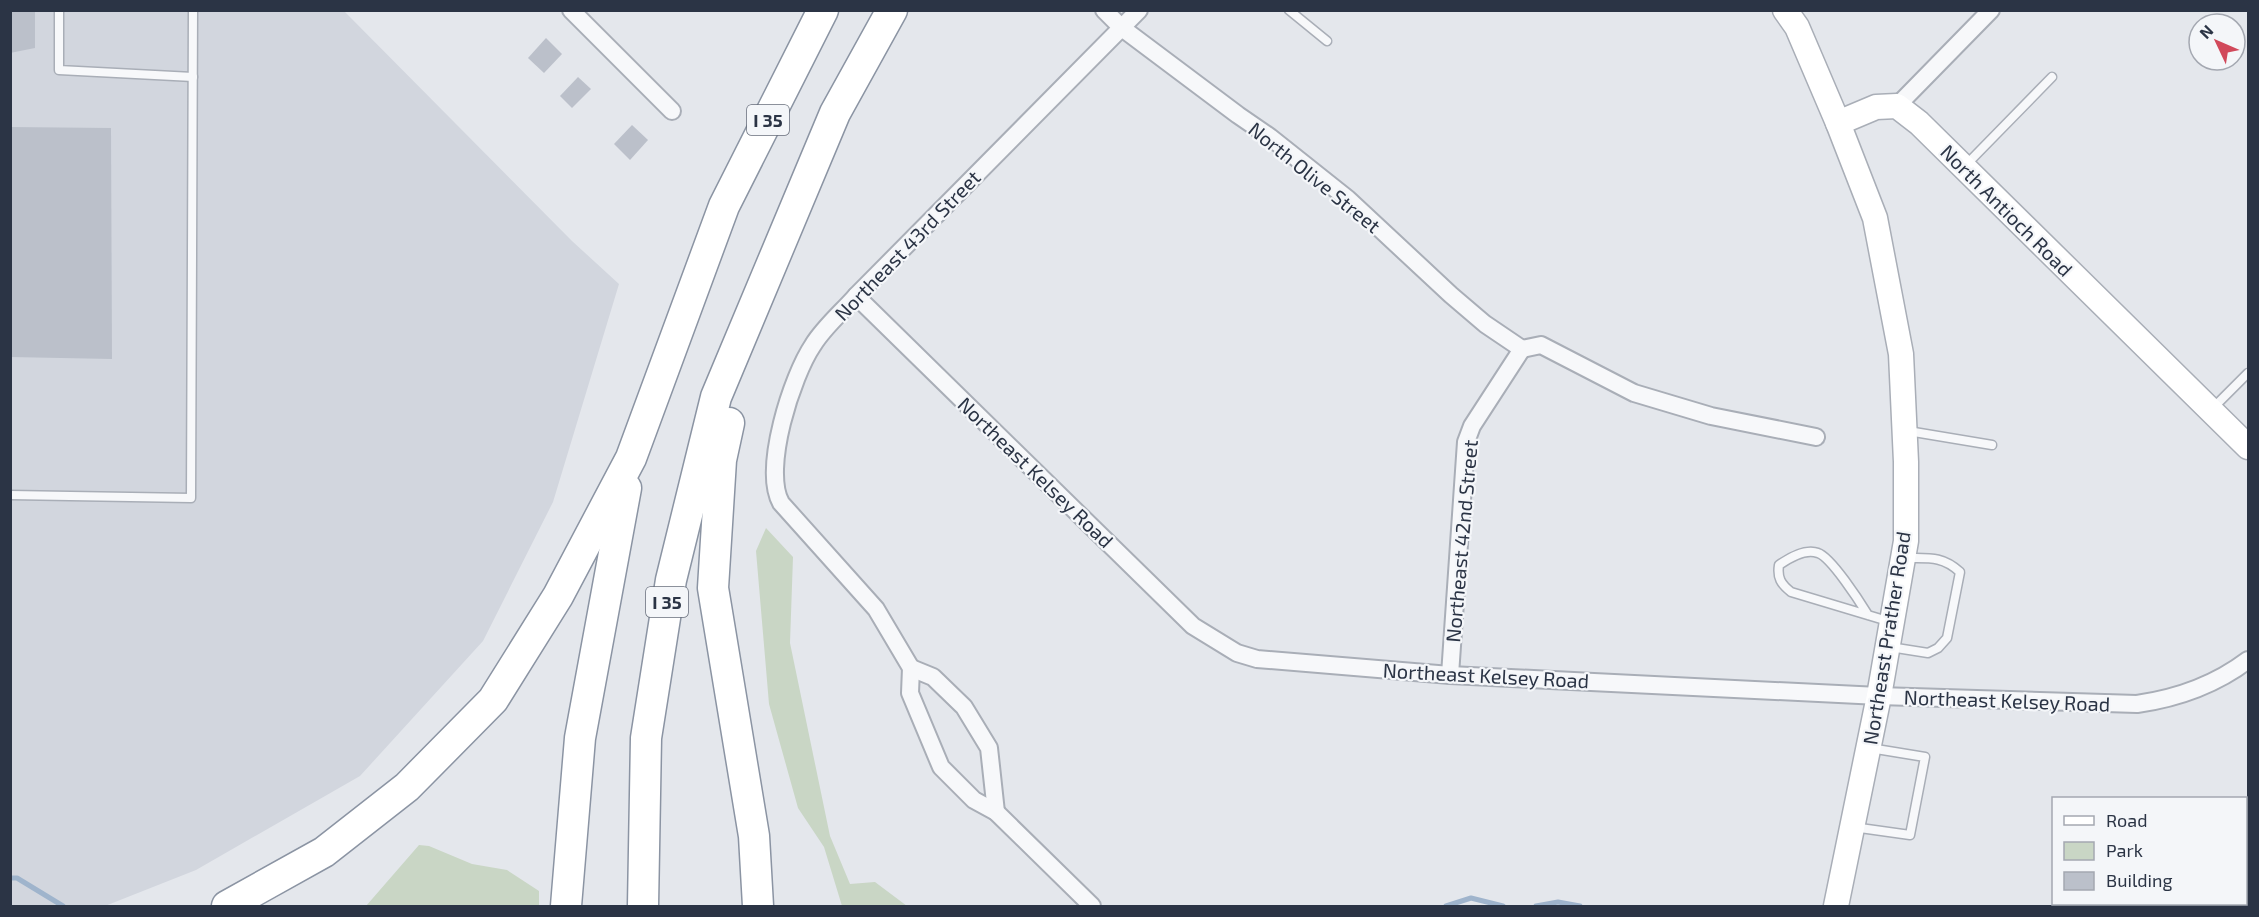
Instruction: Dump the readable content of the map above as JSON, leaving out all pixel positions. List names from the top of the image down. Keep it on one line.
{"streets":{"highway":["I 35"],"main road":["North Antioch Road","Northeast Prather Road"],"street":["North Olive Street","Northeast 43rd Street","Northeast Kelsey Road","Northeast 42nd Street"]},"crossings":[["North Olive Street","Northeast 43rd Street"],["North Olive Street","Northeast 42nd Street"],["Northeast 43rd Street","Northeast Kelsey Road"],["Northeast Kelsey Road","Northeast 42nd Street"],["Northeast Kelsey Road","Northeast Prather Road"]],"legend":["Road","Park","Building"],"north":"top left"}
